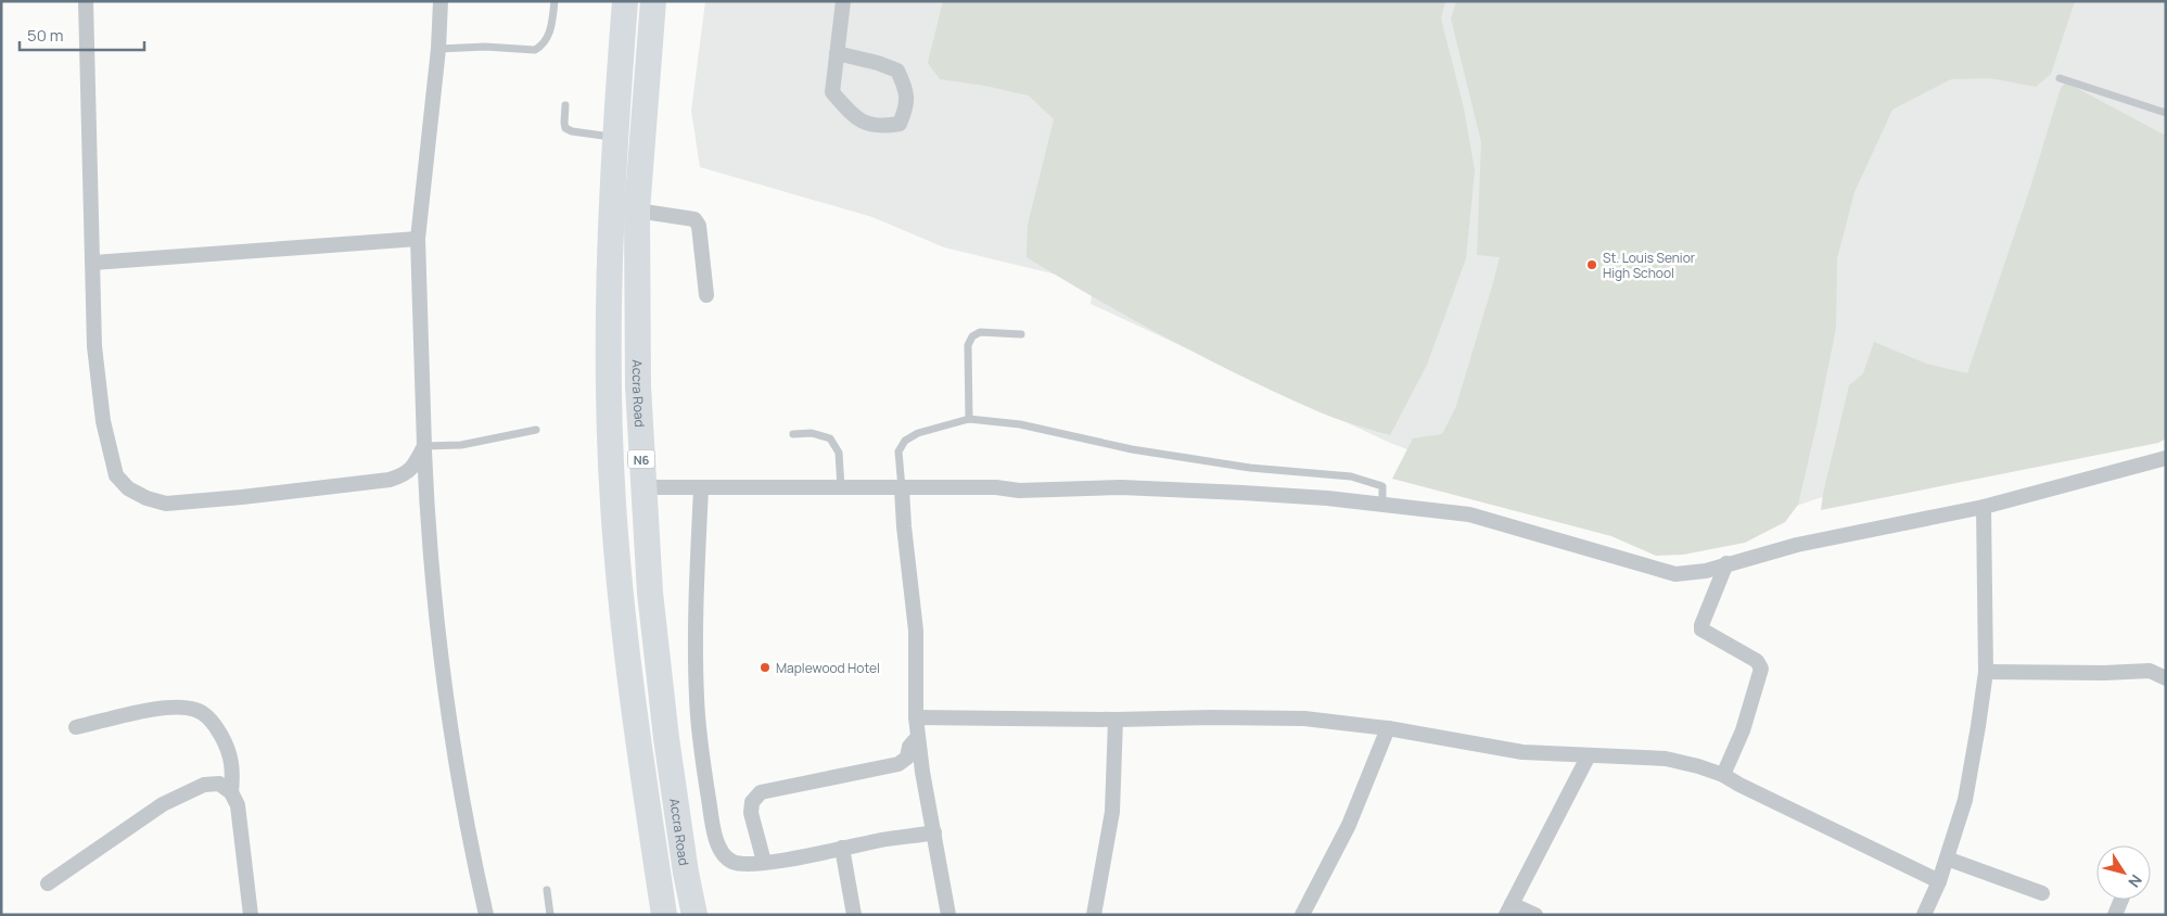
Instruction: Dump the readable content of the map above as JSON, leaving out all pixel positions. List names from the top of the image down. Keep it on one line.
{"streets":{"highway":["Accra Road","N6"]},"places":["St. Louis Senior High School","Maplewood Hotel"],"scale_bar":"50 m","north":"bottom right"}
